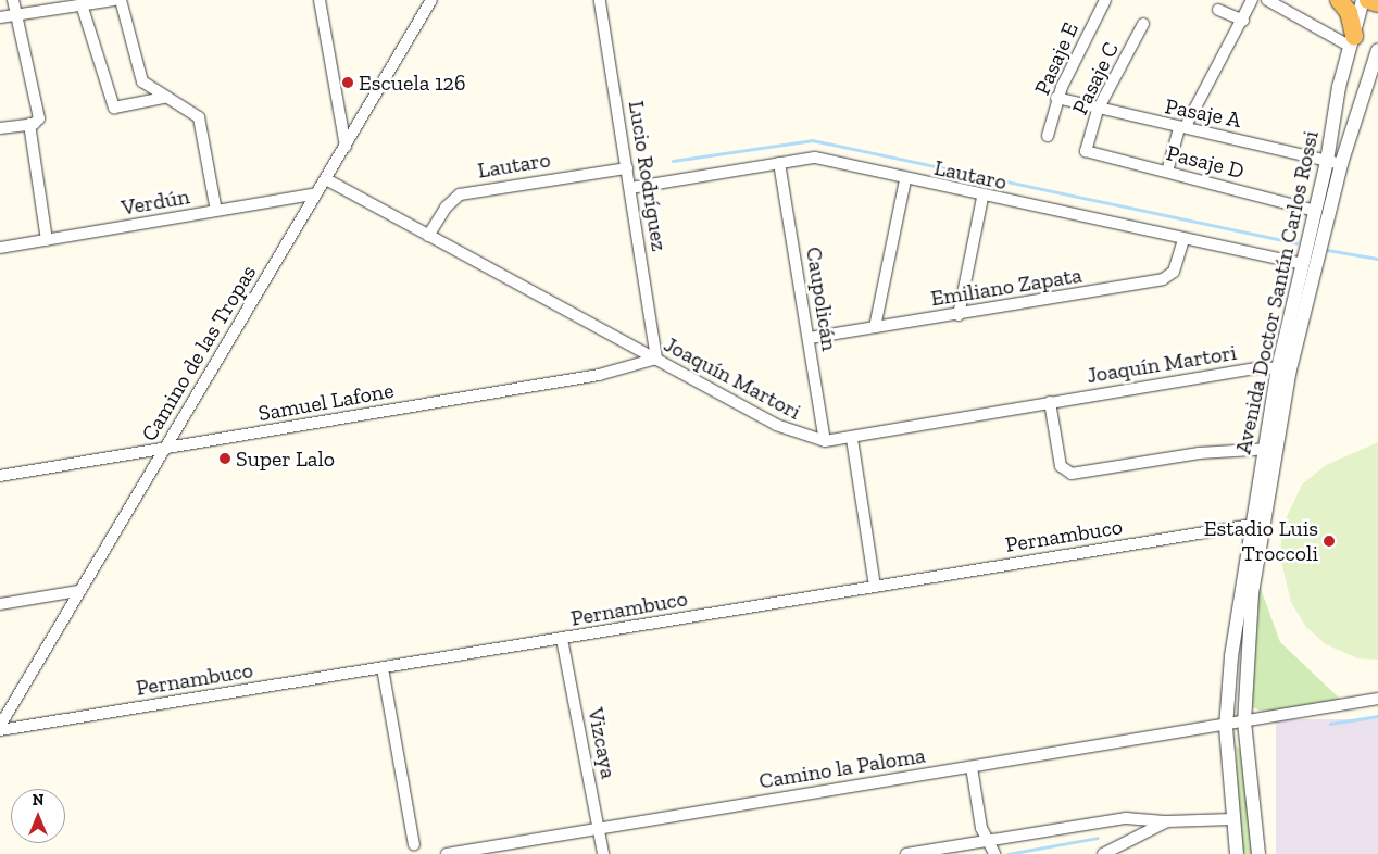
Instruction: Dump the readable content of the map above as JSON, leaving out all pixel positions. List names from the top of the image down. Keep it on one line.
{"streets":{"street":["Pasaje E","Pasaje C","Pasaje A","Pasaje D","Lautaro","Lucio Rodríguez","Verdún","Emiliano Zapata","Avenida Doctor Santín Carlos Rossi","Caupolicán","Camino de las Tropas","Joaquín Martori","Samuel Lafone","Pernambuco","Vizcaya","Camino la Paloma"]},"crossings":[["Pasaje E","Pasaje A"],["Pasaje C","Pasaje A"],["Pasaje C","Pasaje D"],["Pasaje A","Avenida Doctor Santín Carlos Rossi"],["Pasaje D","Avenida Doctor Santín Carlos Rossi"],["Lautaro","Lucio Rodríguez"],["Lautaro","Emiliano Zapata"],["Lautaro","Avenida Doctor Santín Carlos Rossi"],["Lautaro","Caupolicán"],["Lautaro","Joaquín Martori"],["Lucio Rodríguez","Joaquín Martori"],["Lucio Rodríguez","Samuel Lafone"],["Verdún","Camino de las Tropas"],["Emiliano Zapata","Caupolicán"],["Avenida Doctor Santín Carlos Rossi","Joaquín Martori"],["Avenida Doctor Santín Carlos Rossi","Pernambuco"],["Avenida Doctor Santín Carlos Rossi","Camino la Paloma"],["Caupolicán","Joaquín Martori"],["Camino de las Tropas","Joaquín Martori"],["Camino de las Tropas","Samuel Lafone"],["Joaquín Martori","Samuel Lafone"],["Pernambuco","Vizcaya"],["Vizcaya","Camino la Paloma"]],"places":["Escuela 126","Super Lalo","Estadio Luis Troccoli"],"north":"top"}
